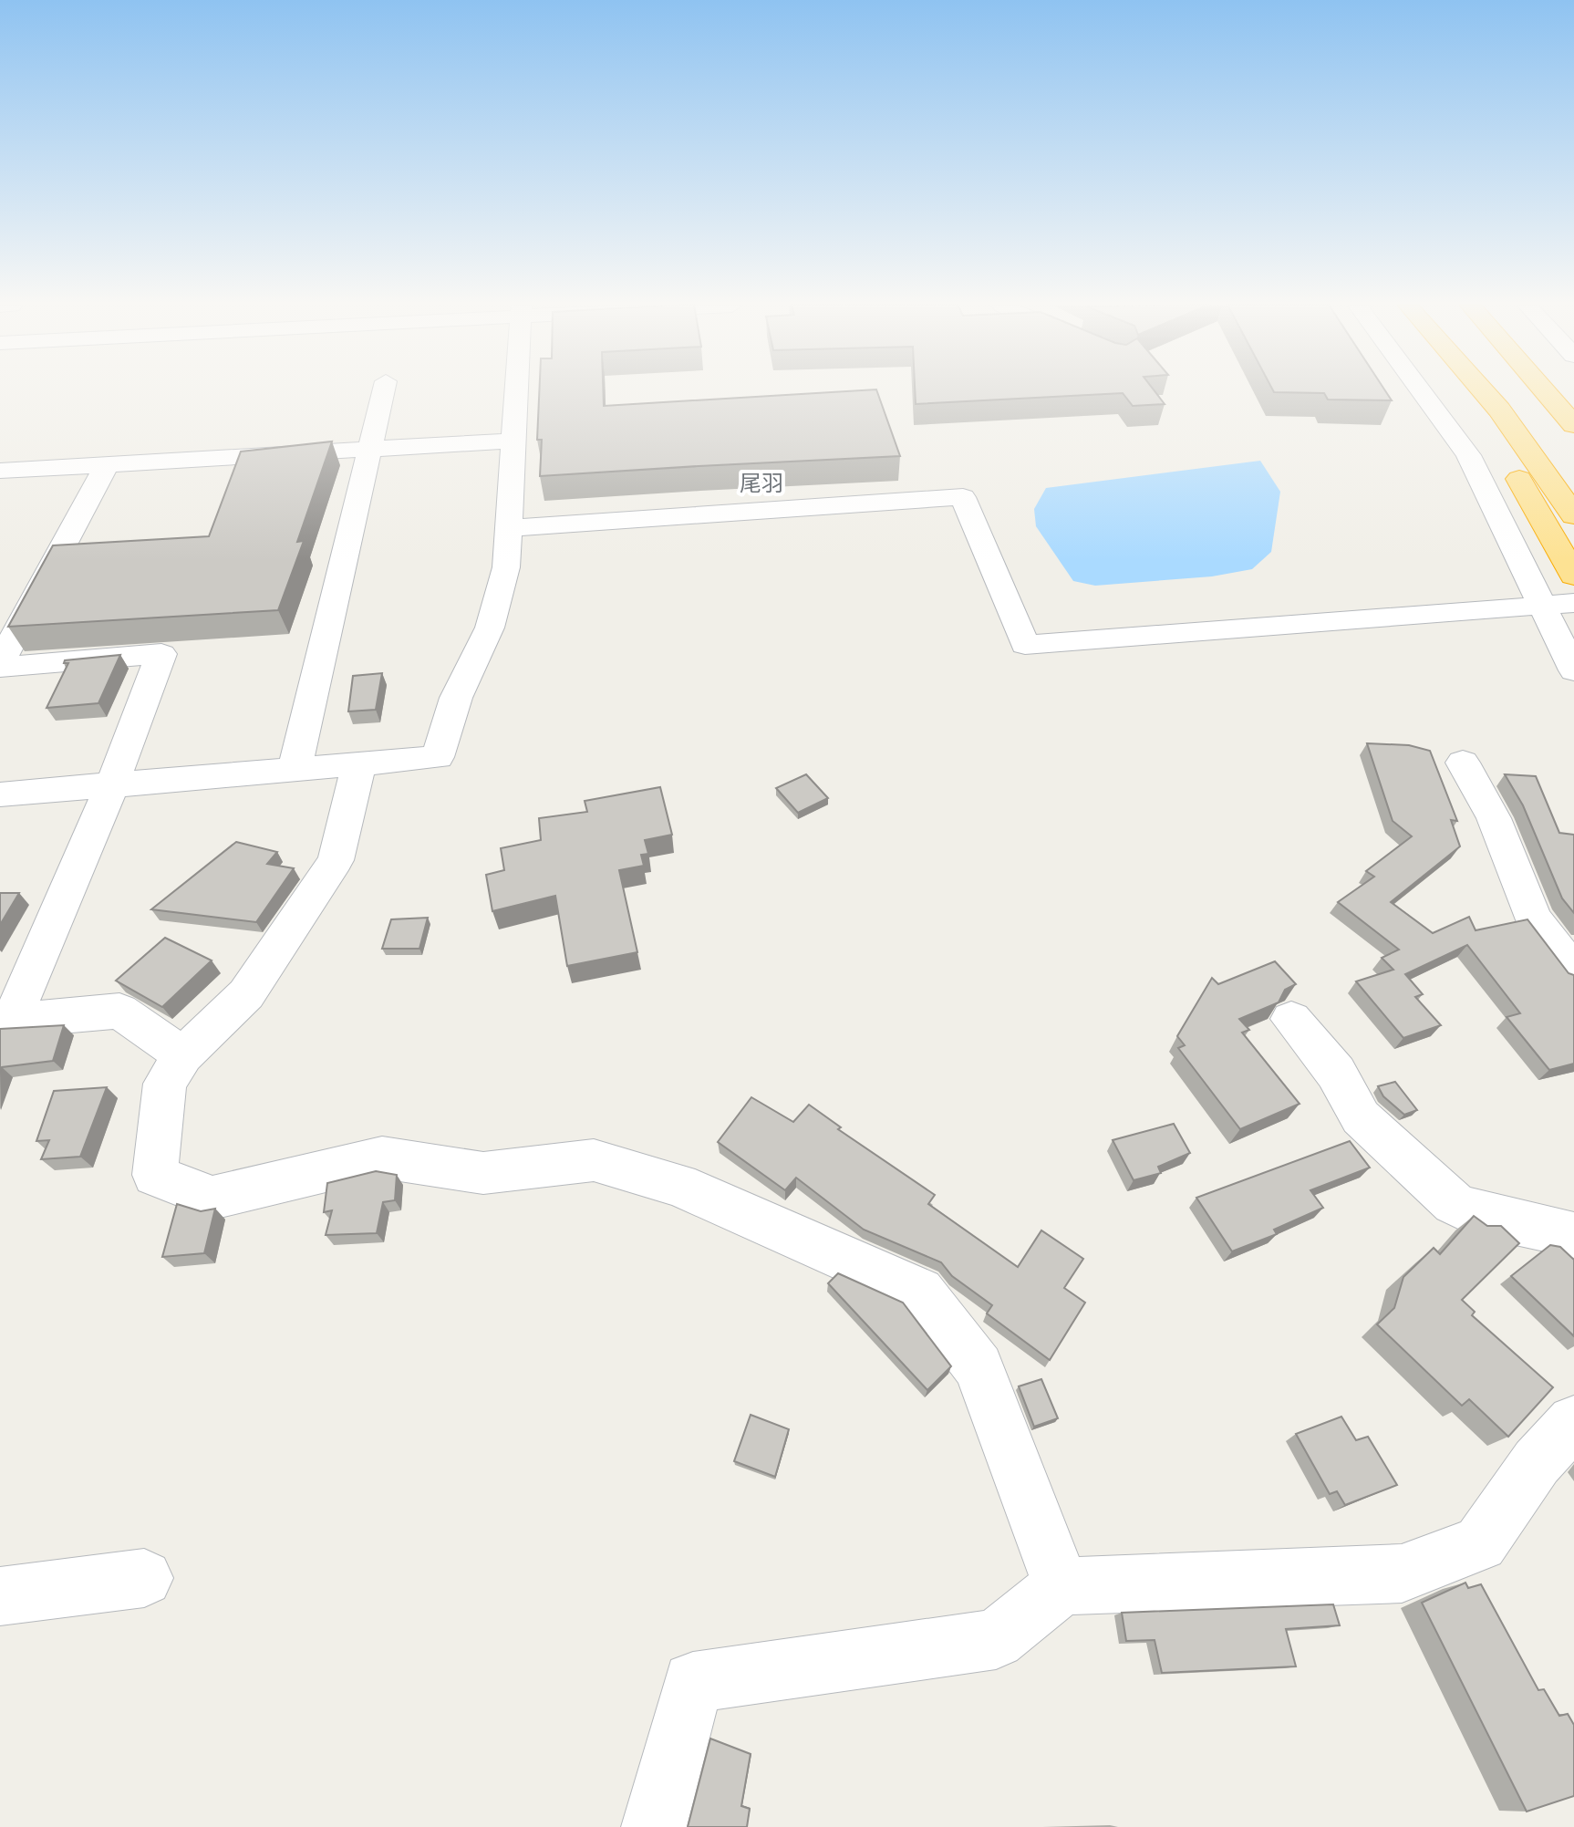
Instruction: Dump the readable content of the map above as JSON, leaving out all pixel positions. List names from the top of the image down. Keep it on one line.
{"districts":["尾羽"]}
